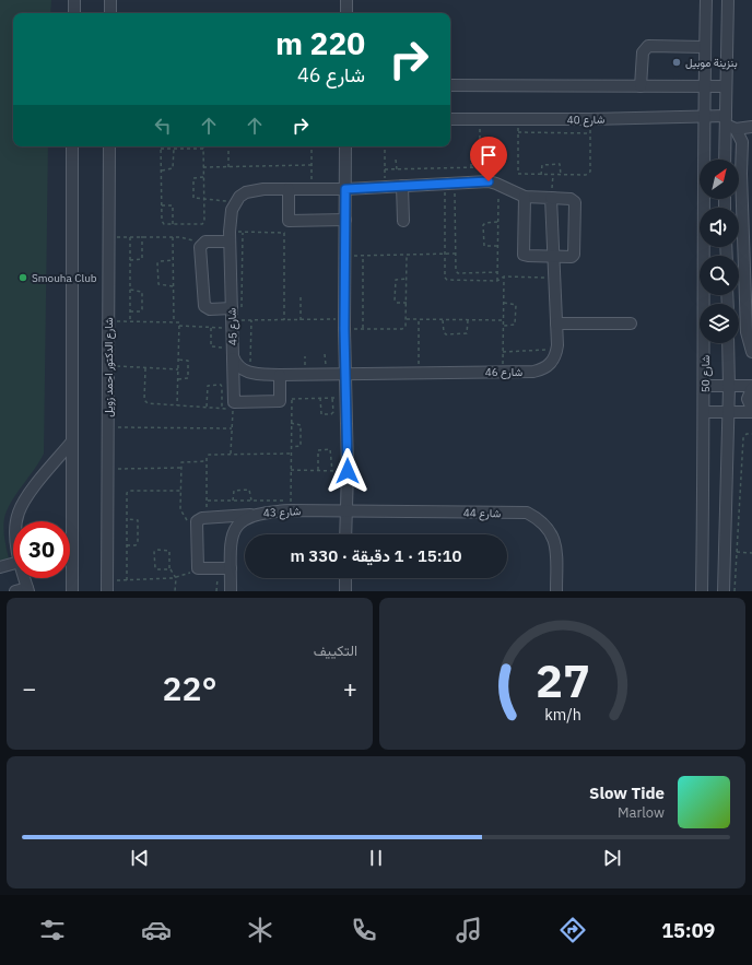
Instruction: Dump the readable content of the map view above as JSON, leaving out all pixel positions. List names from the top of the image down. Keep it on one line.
{"streets":{"street":["شارع 40","شارع 45","شارع الدكتور احمد زويل","شارع 46","شارع 50","شارع 43","شارع 44"]},"crossings":[["شارع 40","شارع 50"],["شارع 43","شارع 44"]],"places":["بنزينة موبيل","Smouha Club"],"north":"top right","page":{"turn":["220 m","شارع 46"],"limit":"30","trip":"15:10 · 1 دقيقة · 330 m","tile":"التكييف","heat":["−","22°","+"],"song":["Slow Tide","Marlow"],"tabs":"15:09","gauge":["27","km/h"]}}
